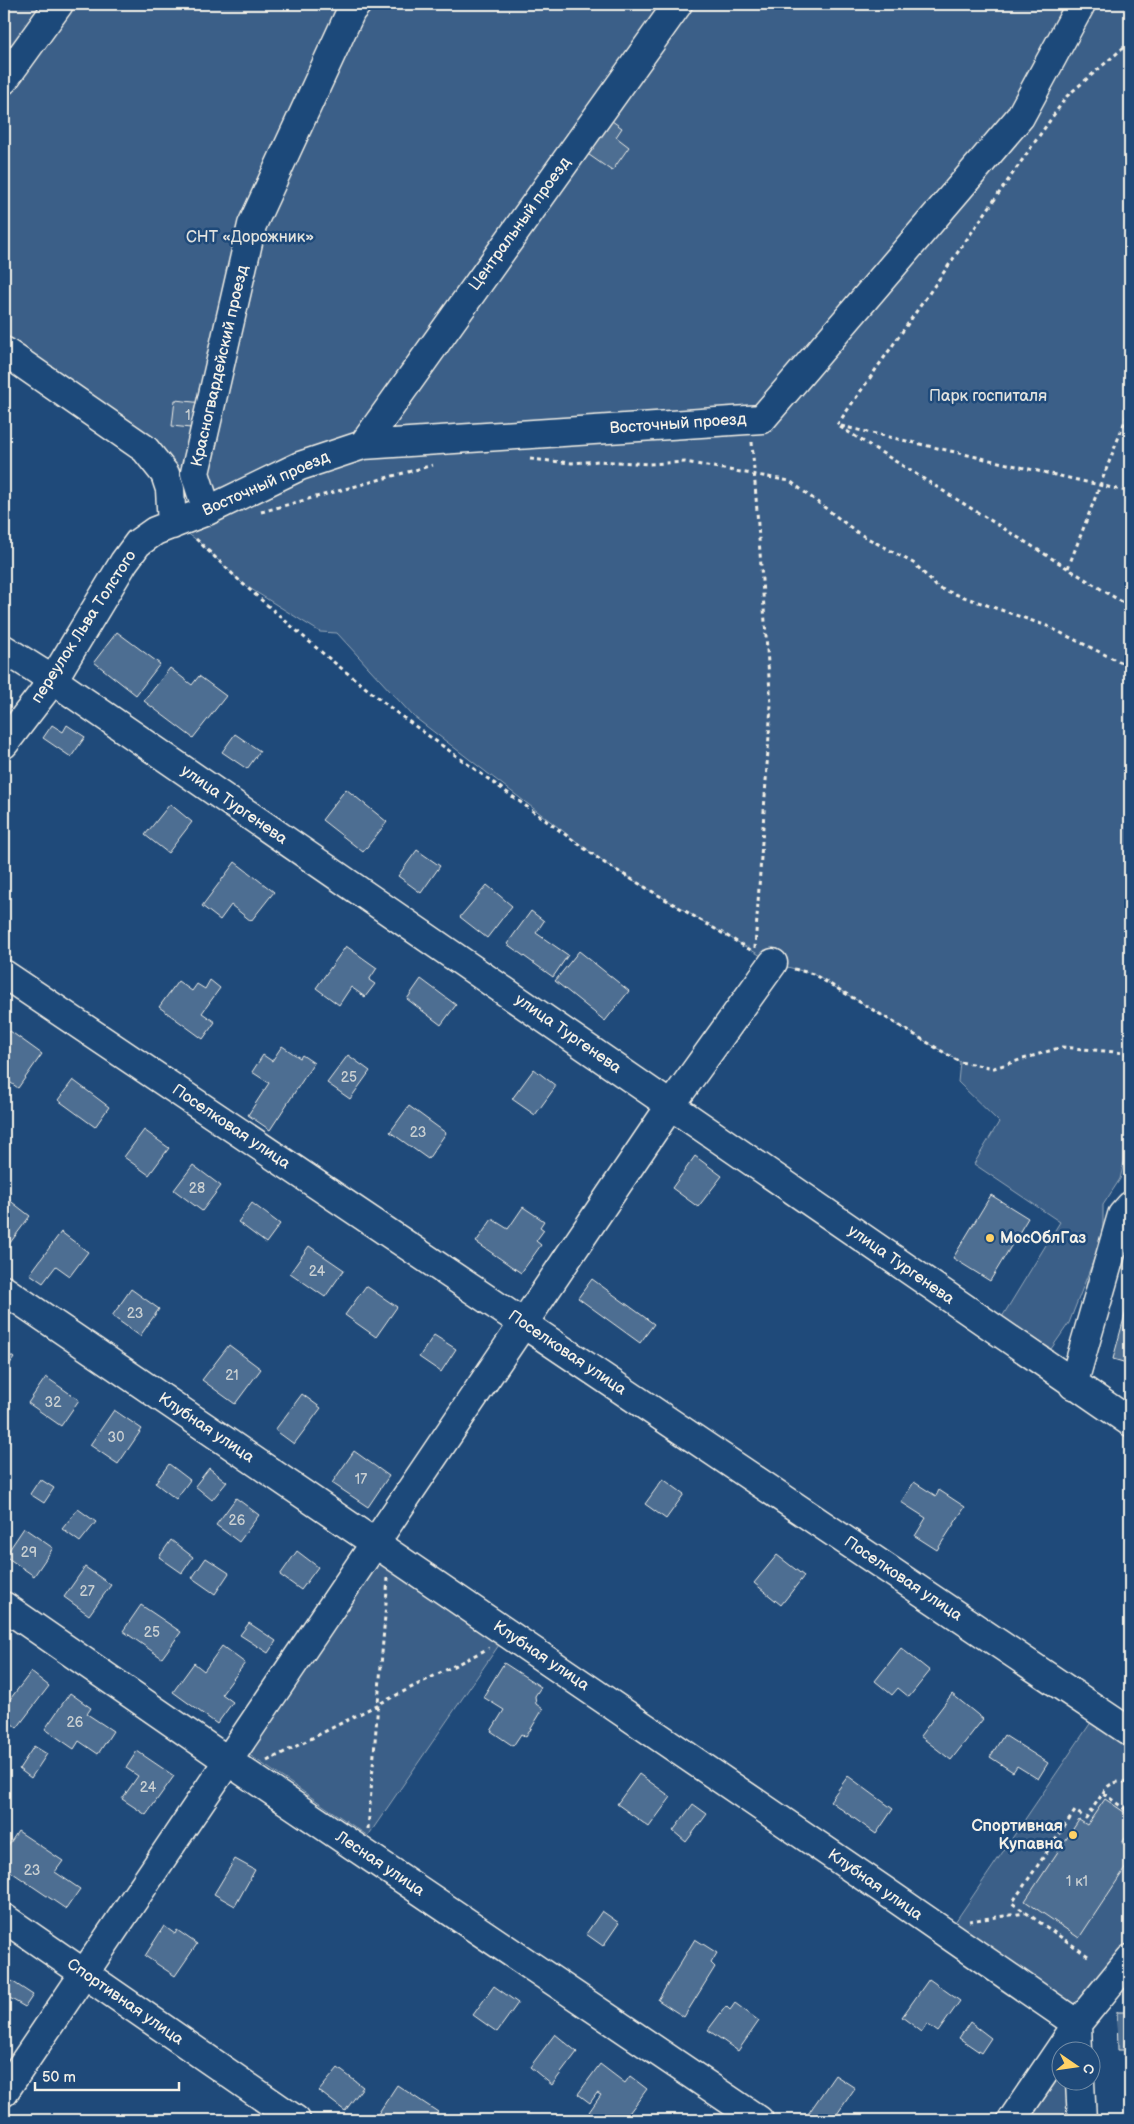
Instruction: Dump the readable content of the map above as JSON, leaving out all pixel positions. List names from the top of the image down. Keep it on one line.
{"streets":{"street":["Центральный проезд","Красногвардейский проезд","Восточный проезд","переулок Льва Толстого","улица Тургенева","Поселковая улица","Клубная улица","Лесная улица","Спортивная улица"]},"crossings":[["Центральный проезд","Восточный проезд"],["Красногвардейский проезд","Восточный проезд"],["Восточный проезд","переулок Льва Толстого"],["переулок Льва Толстого","улица Тургенева"]],"parks":["СНТ «Дорожник»","Парк госпиталя"],"places":["МосОблГаз","Спортивная Купавна"],"house_numbers":["1","25","23","28","24","23","21","32","30","17","26","29","27","25","26","24","23","1 к1"],"scale_bar":"50 m","north":"right"}
